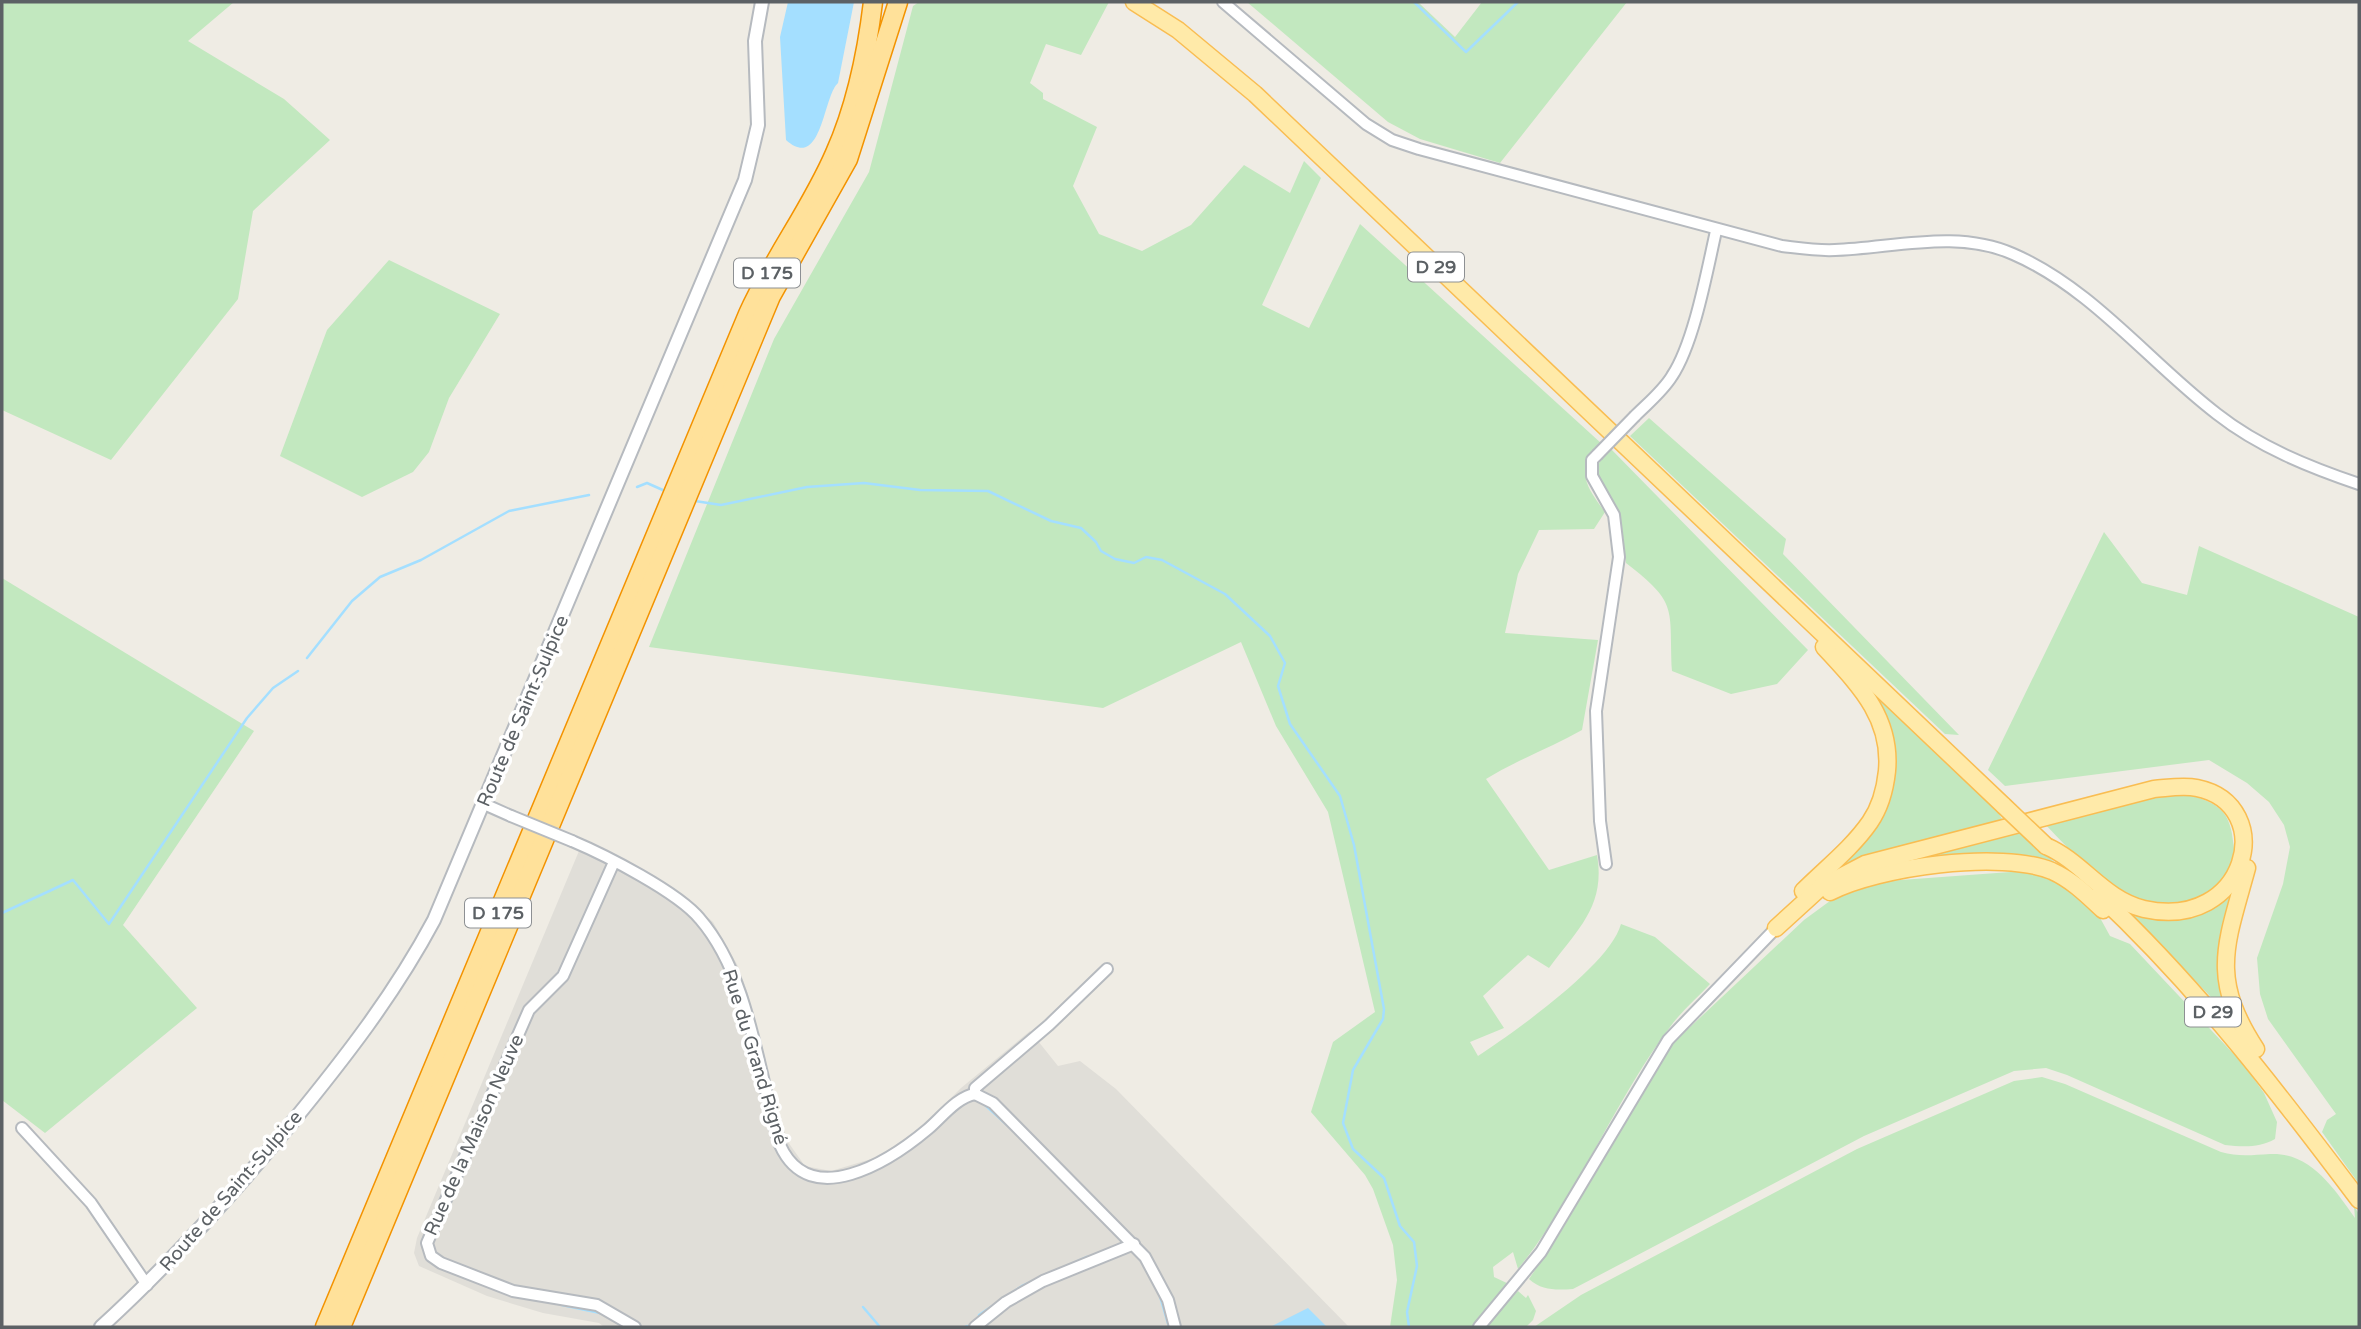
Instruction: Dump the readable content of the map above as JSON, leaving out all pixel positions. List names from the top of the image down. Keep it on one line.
{"streets":{"highway":["D 175"],"main road":["D 29"],"street":["Route de Saint-Sulpice","Rue du Grand Rigné","Rue de la Maison Neuve"]},"crossings":[["Route de Saint-Sulpice","Rue du Grand Rigné"],["Rue du Grand Rigné","Rue de la Maison Neuve"]]}
